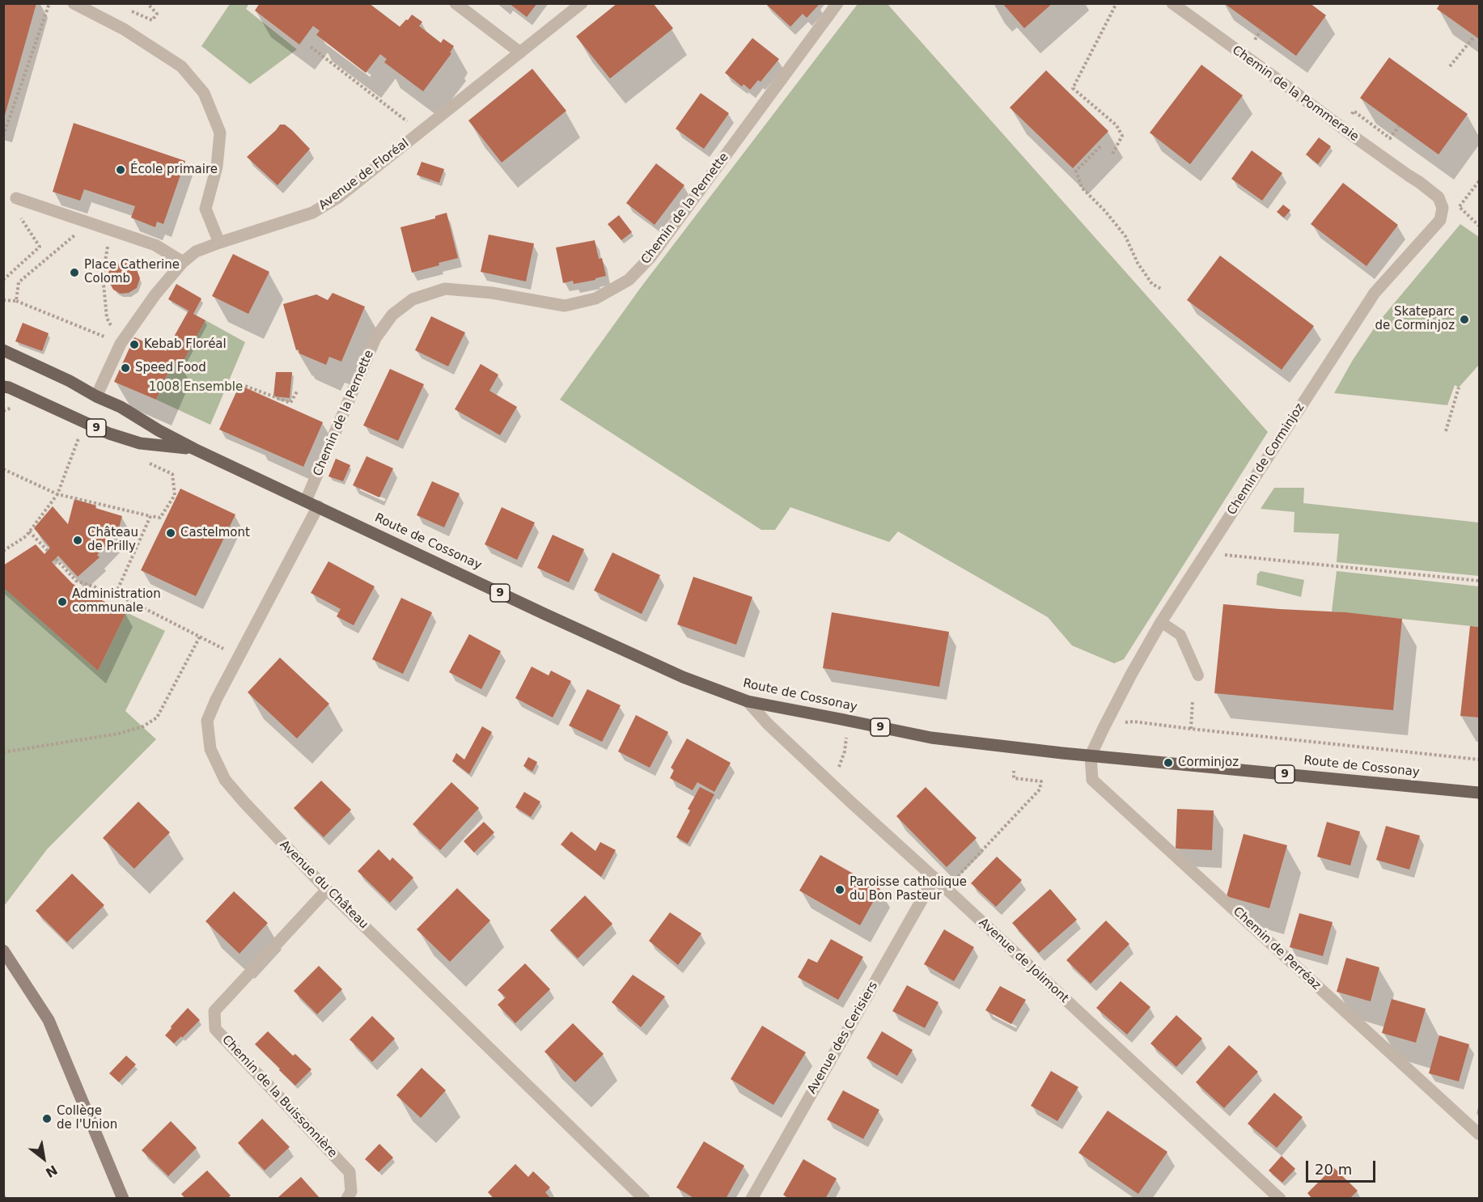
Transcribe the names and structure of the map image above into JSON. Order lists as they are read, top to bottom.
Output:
{
  "streets": {
    "main road": ["9", "Route de Cossonay"],
    "street": [
      "Chemin de la Pommeraie",
      "Avenue de Floréal",
      "Chemin de la Pernette",
      "Chemin de Corminjoz",
      "Avenue du Château",
      "Chemin de Perréaz",
      "Avenue de Jolimont",
      "Avenue des Cerisiers",
      "Chemin de la Buissonnière"
    ]
  },
  "crossings": [
    ["Chemin de la Pommeraie", "Chemin de Corminjoz"],
    ["Avenue de Floréal", "Route de Cossonay"],
    ["Chemin de la Pernette", "Route de Cossonay"],
    ["Chemin de Corminjoz", "Route de Cossonay"],
    ["Chemin de Corminjoz", "Chemin de Perréaz"],
    ["Route de Cossonay", "Avenue du Château"],
    ["Route de Cossonay", "Chemin de Perréaz"],
    ["Route de Cossonay", "Avenue de Jolimont"],
    ["Avenue du Château", "Chemin de la Buissonnière"],
    ["Avenue de Jolimont", "Avenue des Cerisiers"]
  ],
  "parks": ["1008 Ensemble"],
  "places": [
    "École primaire",
    "Place Catherine Colomb",
    "Skateparc de Corminjoz",
    "Kebab Floréal",
    "Speed Food",
    "Castelmont",
    "Château de Prilly",
    "Administration communale",
    "Corminjoz",
    "Paroisse catholique du Bon Pasteur",
    "Collège de l'Union"
  ],
  "scale_bar": "20 m",
  "north": "bottom right"
}
